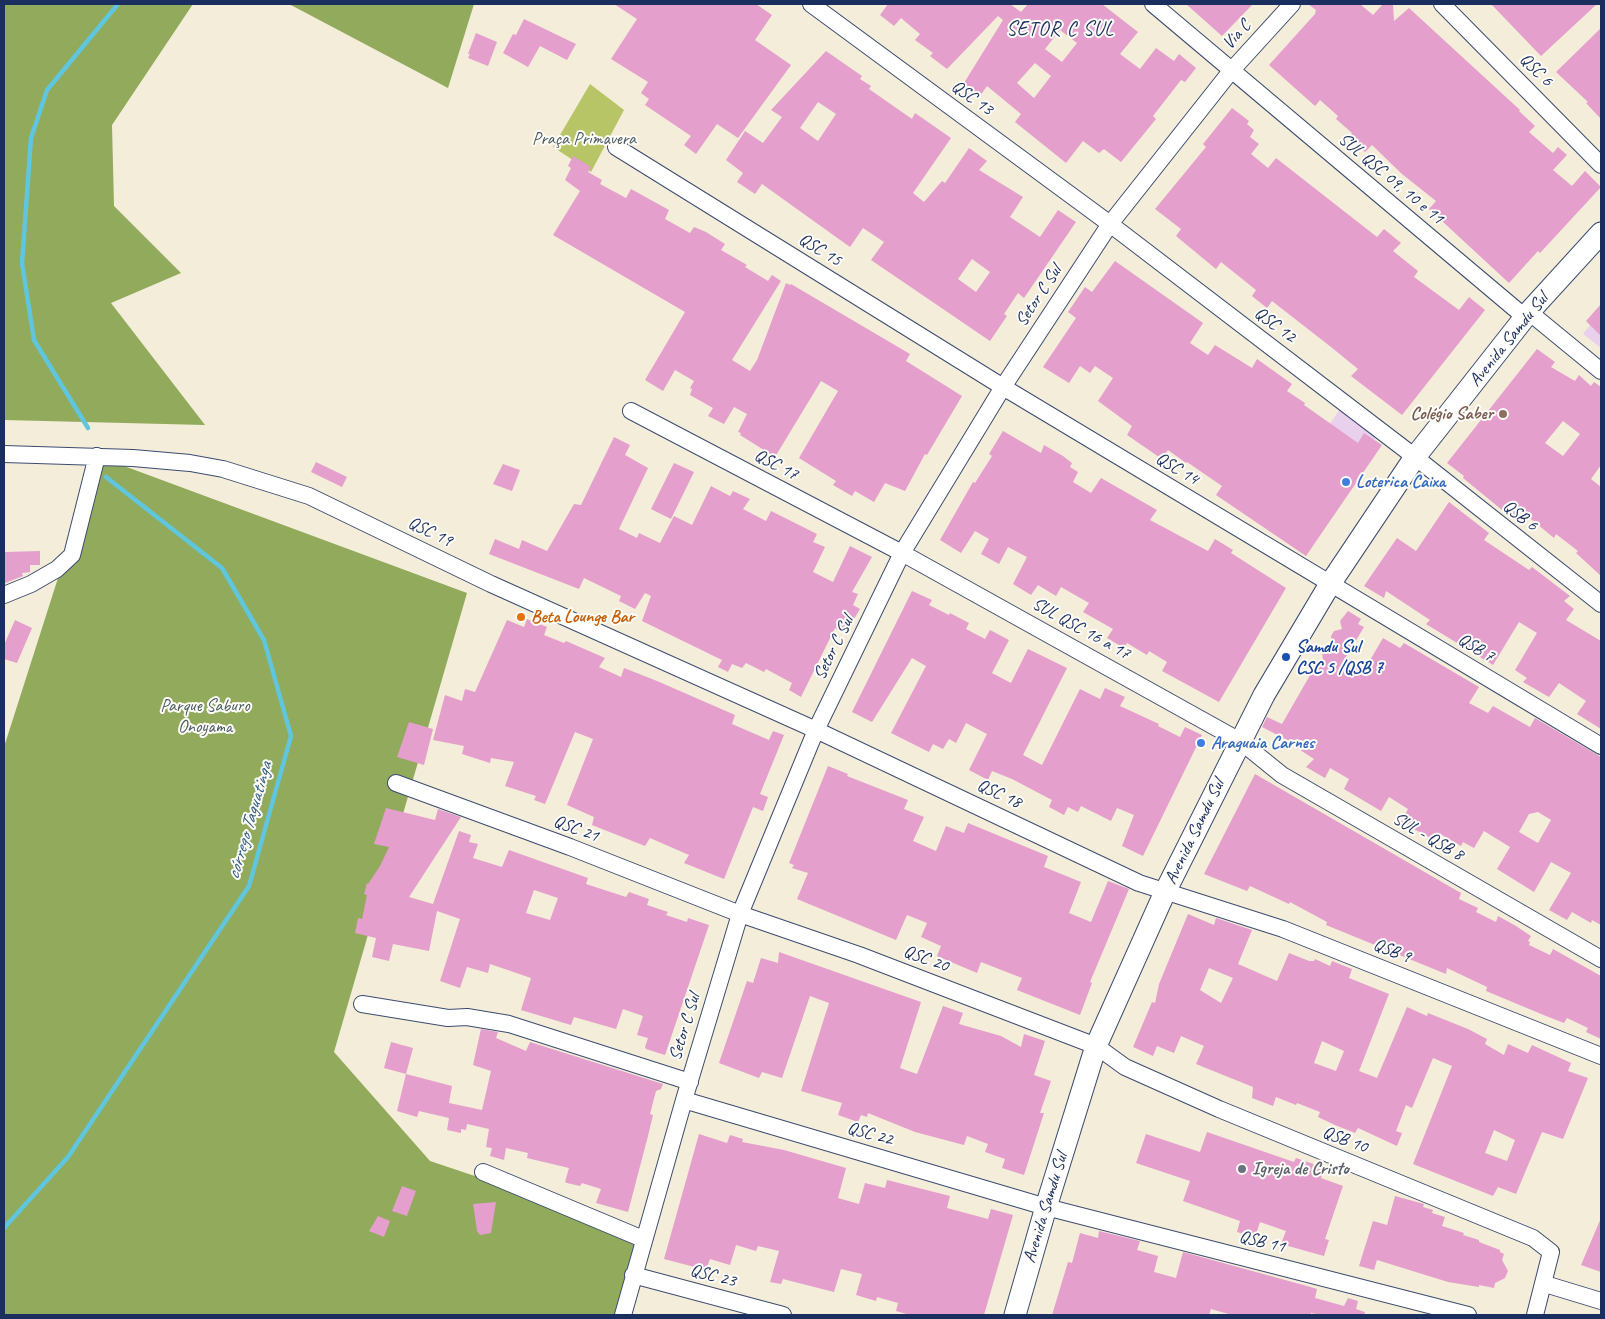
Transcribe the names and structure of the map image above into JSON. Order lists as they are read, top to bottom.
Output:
{
  "streets": {
    "main road": ["Avenida Samdu Sul"],
    "street": [
      "Via C",
      "QSC 6",
      "QSC 13",
      "SUL QSC 09, 10 e 11",
      "QSC 15",
      "Setor C Sul",
      "QSC 12",
      "QSC 17",
      "QSC 14",
      "QSB 6",
      "QSC 19",
      "SUL QSC 16 a 17",
      "QSB 7",
      "QSC 18",
      "QSC 21",
      "SUL - QSB 8",
      "QSB 9",
      "QSC 20",
      "QSC 22",
      "QSB 10",
      "QSB 11",
      "QSC 23"
    ]
  },
  "crossings": [
    ["Via C", "SUL QSC 09, 10 e 11"],
    ["Via C", "Setor C Sul"],
    ["QSC 13", "Setor C Sul"],
    ["QSC 13", "QSC 12"],
    ["SUL QSC 09, 10 e 11", "Setor C Sul"],
    ["SUL QSC 09, 10 e 11", "Avenida Samdu Sul"],
    ["QSC 15", "Setor C Sul"],
    ["QSC 15", "QSC 14"],
    ["Setor C Sul", "QSC 12"],
    ["Setor C Sul", "QSC 17"],
    ["Setor C Sul", "QSC 14"],
    ["Setor C Sul", "QSC 19"],
    ["Setor C Sul", "SUL QSC 16 a 17"],
    ["Setor C Sul", "QSC 18"],
    ["Setor C Sul", "QSC 21"],
    ["Setor C Sul", "QSC 20"],
    ["Setor C Sul", "QSC 22"],
    ["Setor C Sul", "QSC 23"],
    ["QSC 12", "Avenida Samdu Sul"],
    ["QSC 12", "QSB 6"],
    ["Avenida Samdu Sul", "QSC 14"],
    ["Avenida Samdu Sul", "QSB 6"],
    ["Avenida Samdu Sul", "SUL QSC 16 a 17"],
    ["Avenida Samdu Sul", "QSB 7"],
    ["Avenida Samdu Sul", "QSC 18"],
    ["Avenida Samdu Sul", "SUL - QSB 8"],
    ["Avenida Samdu Sul", "QSB 9"],
    ["Avenida Samdu Sul", "QSC 20"],
    ["Avenida Samdu Sul", "QSC 22"],
    ["Avenida Samdu Sul", "QSB 10"],
    ["Avenida Samdu Sul", "QSB 11"],
    ["QSC 17", "SUL QSC 16 a 17"],
    ["QSC 14", "QSB 7"],
    ["QSC 19", "QSC 18"],
    ["SUL QSC 16 a 17", "SUL - QSB 8"],
    ["QSC 18", "QSB 9"],
    ["QSC 21", "QSC 20"],
    ["QSC 20", "QSB 10"],
    ["QSC 22", "QSB 11"]
  ],
  "districts": ["SETOR C SUL"],
  "water": ["córrego Taguatinga"],
  "parks": ["Praça Primavera", "Parque Saburo Onoyama"],
  "places": [
    "Colégio Saber",
    "Loterica Caixa",
    "Beta Lounge Bar",
    "Samdu Sul CSC 5 /QSB 7",
    "Araguaia Carnes",
    "Igreja de Cristo"
  ]
}
